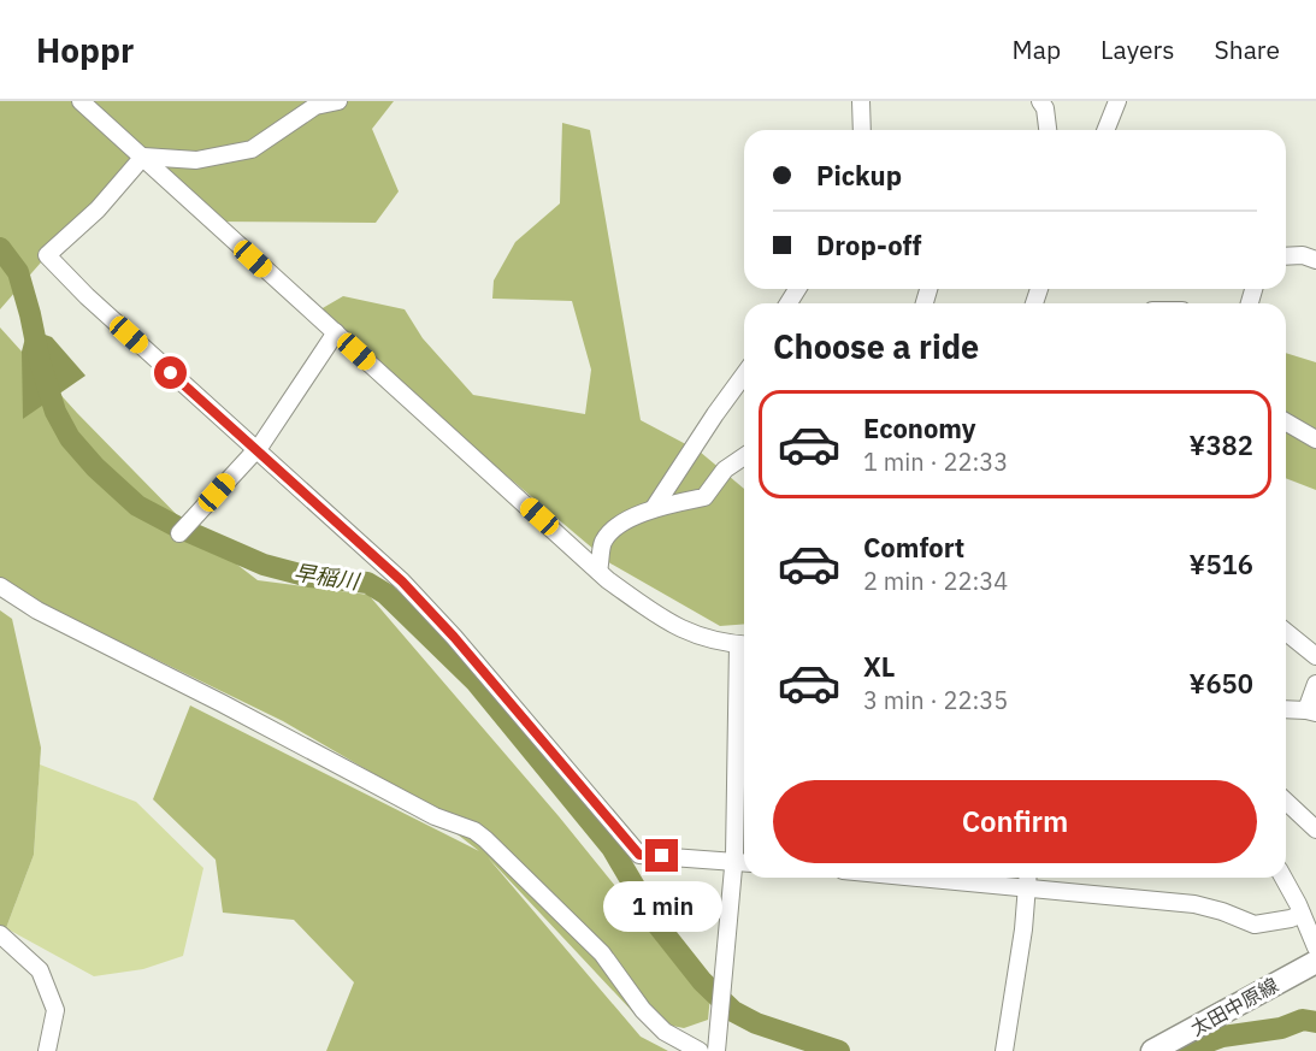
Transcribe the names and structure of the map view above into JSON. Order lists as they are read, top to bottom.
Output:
{
  "streets": {
    "main road": ["太田中原線"]
  },
  "water": ["早稲川"],
  "page": {
    "header": "Hoppr",
    "nav": ["Map", "Layers", "Share"],
    "banner": ["Pickup", "Drop-off"],
    "heading": "Choose a ride",
    "list": [
      {
        "name": "Economy",
        "note": "1 min · 22:33",
        "value": "¥382"
      },
      {
        "name": "Comfort",
        "note": "2 min · 22:34",
        "value": "¥516"
      },
      {
        "name": "XL",
        "note": "3 min · 22:35",
        "value": "¥650"
      }
    ],
    "buttons": "Confirm",
    "bubble": "1 min"
  }
}
